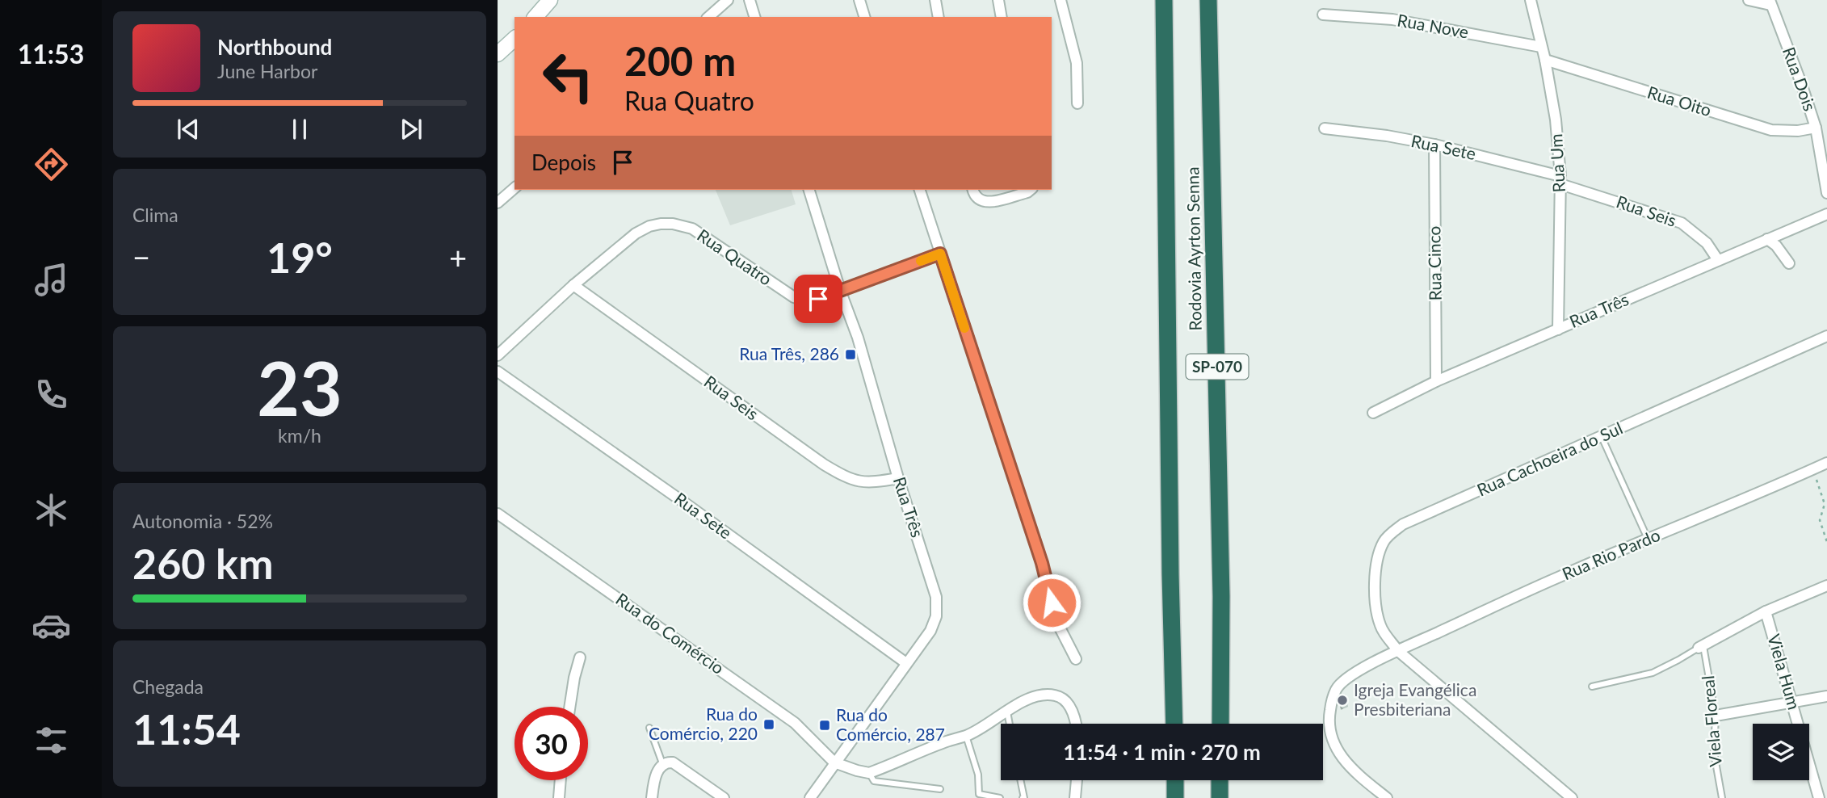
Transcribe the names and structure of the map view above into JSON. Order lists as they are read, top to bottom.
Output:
{
  "streets": {
    "highway": ["Rodovia Ayrton Senna", "SP-070"],
    "street": [
      "Rua Nove",
      "Rua Dois",
      "Rua Oito",
      "Rua Sete",
      "Rua Um",
      "Rua Seis",
      "Rua Quatro",
      "Rua Cinco",
      "Rua Três",
      "Rua Cachoeira do Sul",
      "Rua Rio Pardo",
      "Rua do Comércio",
      "Viela Hum"
    ],
    "lane": ["Viela Floreal"]
  },
  "crossings": [
    ["Rua Nove", "Rua Um"],
    ["Rua Dois", "Rua Oito"],
    ["Rua Oito", "Rua Um"],
    ["Rua Sete", "Rua Um"],
    ["Rua Sete", "Rua Seis"],
    ["Rua Sete", "Rua Cinco"],
    ["Rua Sete", "Rua Três"],
    ["Rua Um", "Rua Seis"],
    ["Rua Um", "Rua Três"],
    ["Rua Seis", "Rua Quatro"],
    ["Rua Seis", "Rua Três"],
    ["Rua Quatro", "Rua Três"],
    ["Rua Cinco", "Rua Três"],
    ["Rua Três", "Rua do Comércio"],
    ["Rua Cachoeira do Sul", "Rua Rio Pardo"]
  ],
  "places": {
    "transit": ["Rua Três, 286", "Rua do Comércio, 220", "Rua do Comércio, 287"],
    "other": ["Igreja Evangélica Presbiteriana"]
  },
  "page": {
    "tabs": "11:53",
    "turn": ["200 m", "Rua Quatro"],
    "song": ["Northbound", "June Harbor"],
    "then": "Depois",
    "tile": [
      "Clima",
      ["23", "km/h"],
      ["Autonomia · 52%", "260 km"],
      ["Chegada", "11:54"]
    ],
    "heat": ["−", "19°", "+"],
    "limit": "30",
    "trip": "11:54 · 1 min · 270 m"
  }
}
